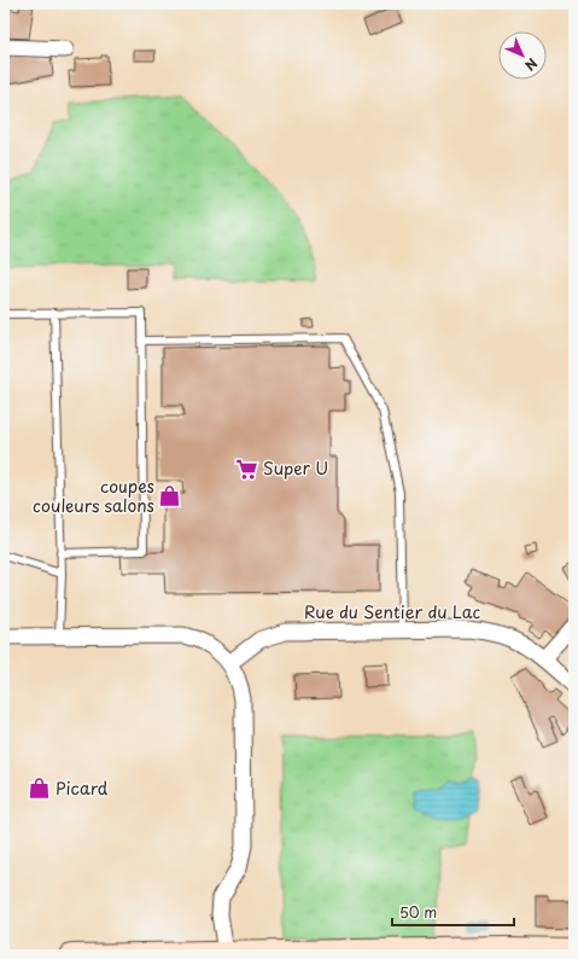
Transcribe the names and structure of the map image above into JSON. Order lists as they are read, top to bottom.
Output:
{
  "streets": {
    "street": ["Rue du Sentier du Lac"]
  },
  "places": {
    "supermarket": ["Super U"],
    "shop": ["coupes couleurs salons", "Picard"]
  },
  "scale_bar": "50 m",
  "north": "bottom right"
}
